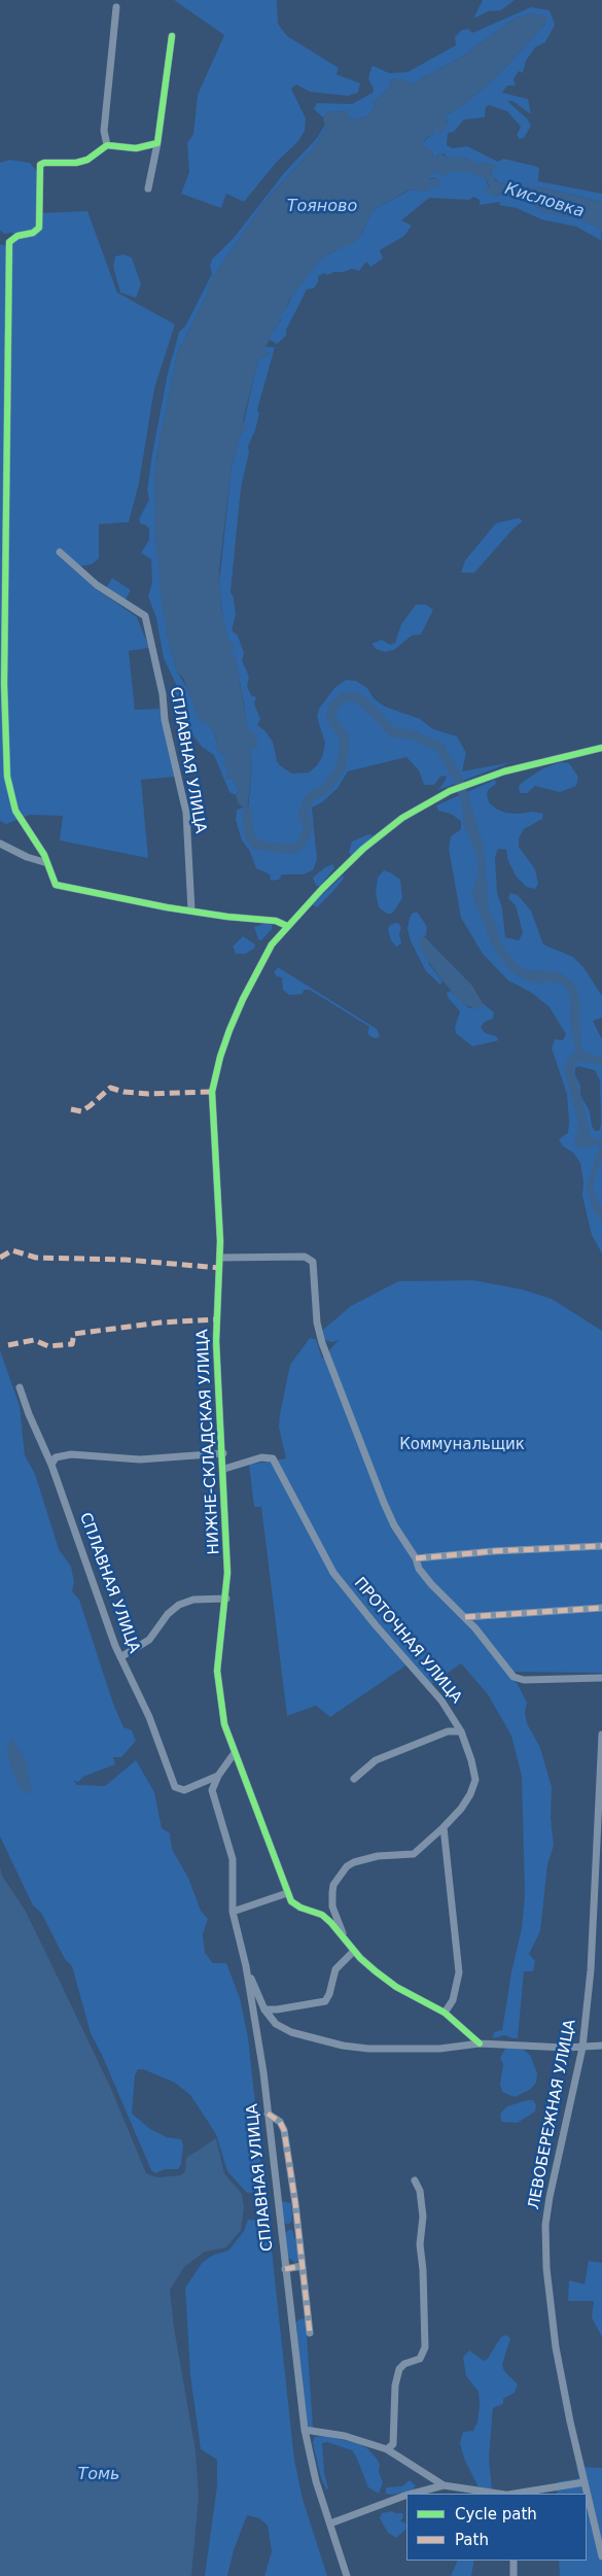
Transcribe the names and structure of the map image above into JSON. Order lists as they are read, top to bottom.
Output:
{
  "streets": {
    "street": [
      "СПЛАВНАЯ УЛИЦА",
      "НИЖНЕ-СКЛАДСКАЯ УЛИЦА",
      "ПРОТОЧНАЯ УЛИЦА",
      "ЛЕВОБЕРЕЖНАЯ УЛИЦА"
    ]
  },
  "crossings": [
    ["НИЖНЕ-СКЛАДСКАЯ УЛИЦА", "ПРОТОЧНАЯ УЛИЦА"]
  ],
  "water": ["Кисловка", "Тояново", "Томь"],
  "parks": ["Коммунальщик"],
  "legend": ["Cycle path", "Path"]
}
